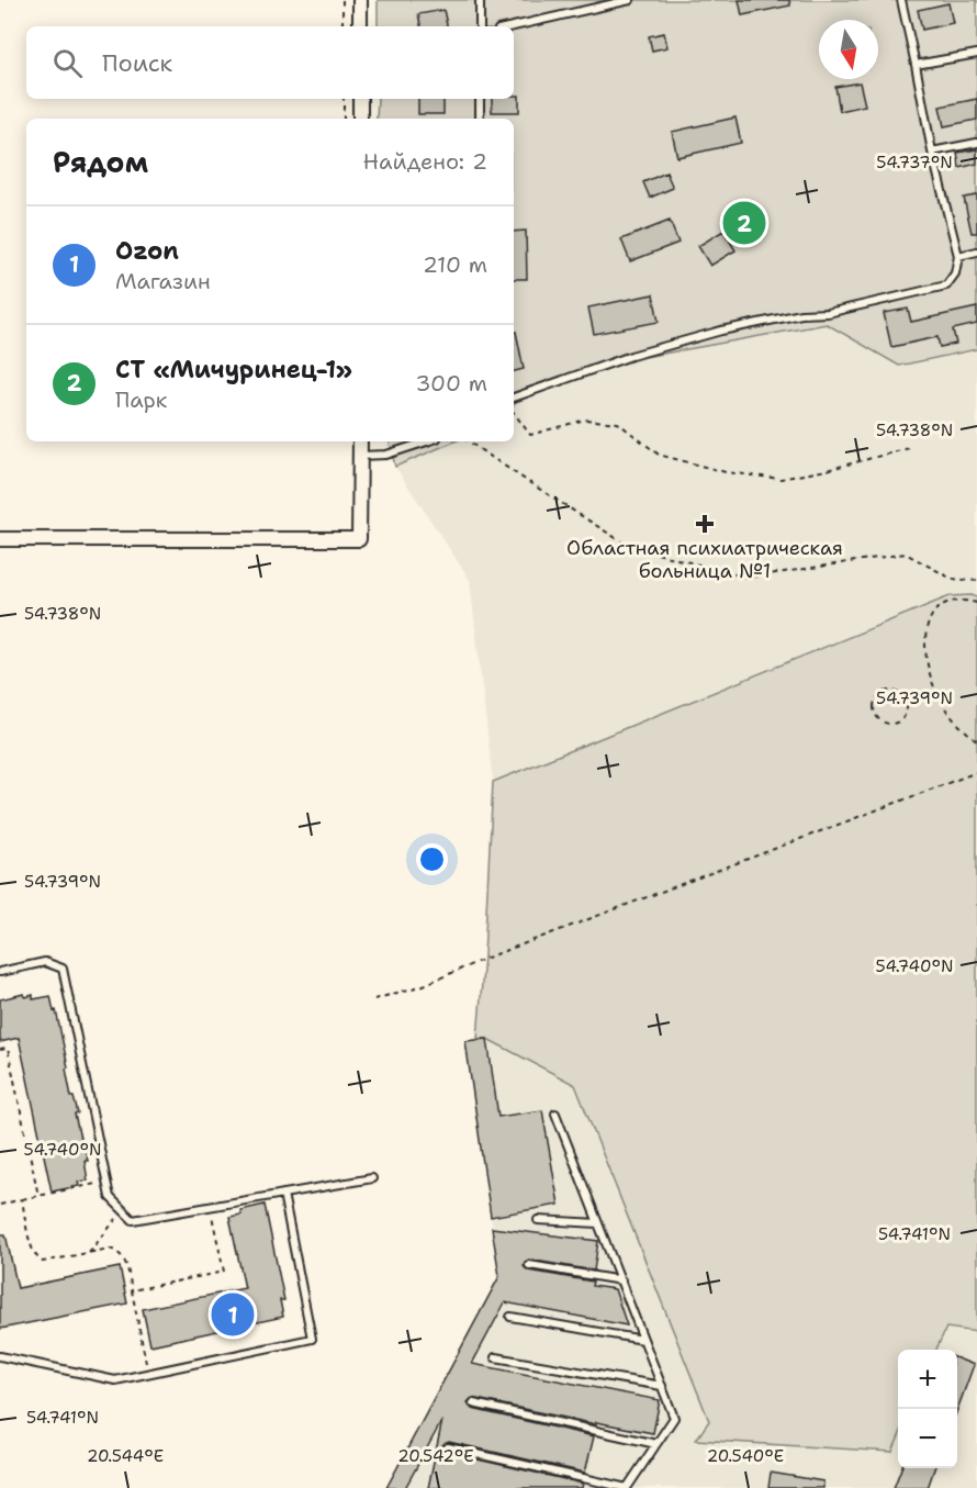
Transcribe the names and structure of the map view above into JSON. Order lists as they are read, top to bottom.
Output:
{
  "places": {
    "health": ["Областная психиатрическая больница №1"]
  },
  "north": "bottom",
  "page": {
    "search": "Поиск",
    "heading": ["Рядом", "Найдено: 2"],
    "pins": ["2", "1"],
    "list": [
      {
        "mark": "1",
        "name": "Ozon",
        "note": "Магазин",
        "value": "210 m"
      },
      {
        "mark": "2",
        "name": "СТ «Мичуринец-1»",
        "note": "Парк",
        "value": "300 m"
      }
    ],
    "map_buttons": ["+", "−"]
  },
  "coordinates": [
    "54.737°N",
    "54.738°N",
    "54.739°N",
    "54.740°N",
    "54.741°N",
    "20.544°E",
    "20.542°E",
    "20.540°E"
  ]
}
